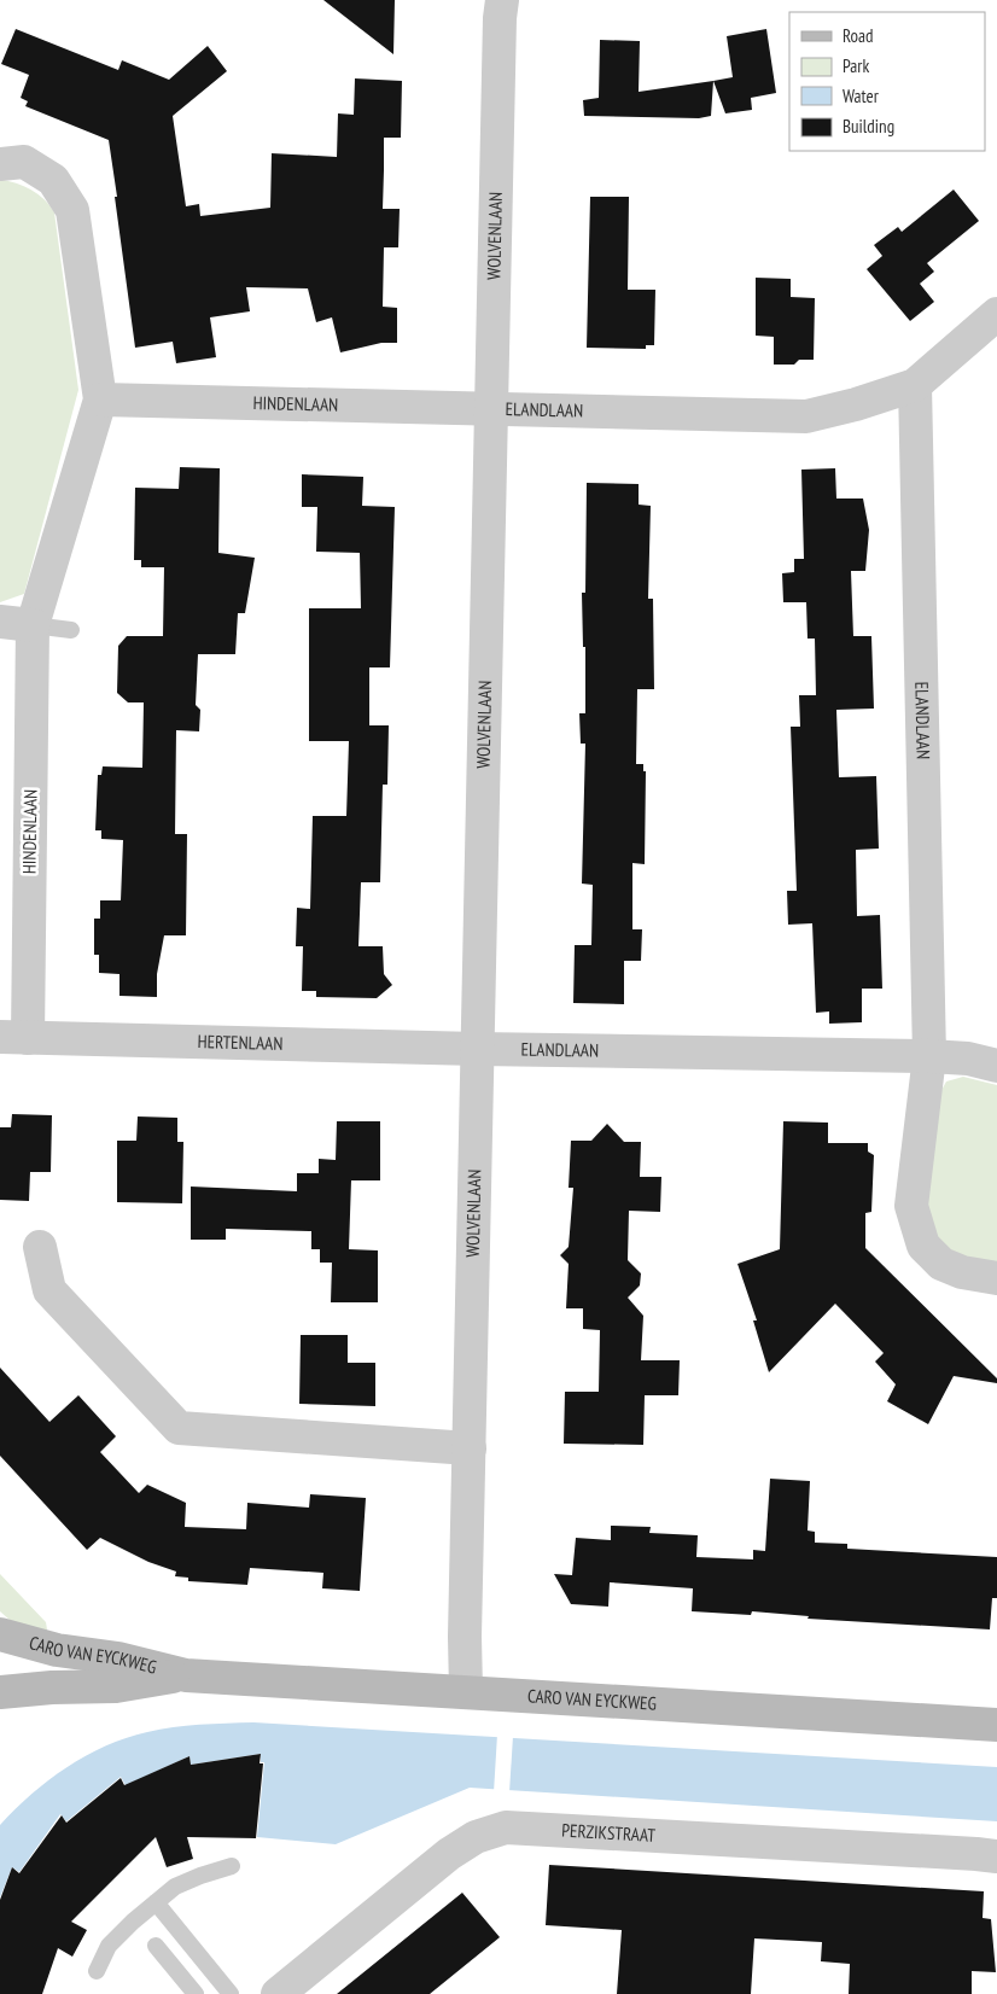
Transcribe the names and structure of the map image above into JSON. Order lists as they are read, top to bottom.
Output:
{
  "streets": {
    "street": [
      "WOLVENLAAN",
      "HINDENLAAN",
      "ELANDLAAN",
      "HERTENLAAN",
      "CARO VAN EYCKWEG",
      "PERZIKSTRAAT"
    ]
  },
  "crossings": [
    ["WOLVENLAAN", "HINDENLAAN"],
    ["WOLVENLAAN", "ELANDLAAN"],
    ["WOLVENLAAN", "HERTENLAAN"],
    ["WOLVENLAAN", "CARO VAN EYCKWEG"],
    ["HINDENLAAN", "ELANDLAAN"],
    ["HINDENLAAN", "HERTENLAAN"],
    ["ELANDLAAN", "HERTENLAAN"]
  ],
  "legend": [
    "Road",
    "Park",
    "Water",
    "Building"
  ]
}
